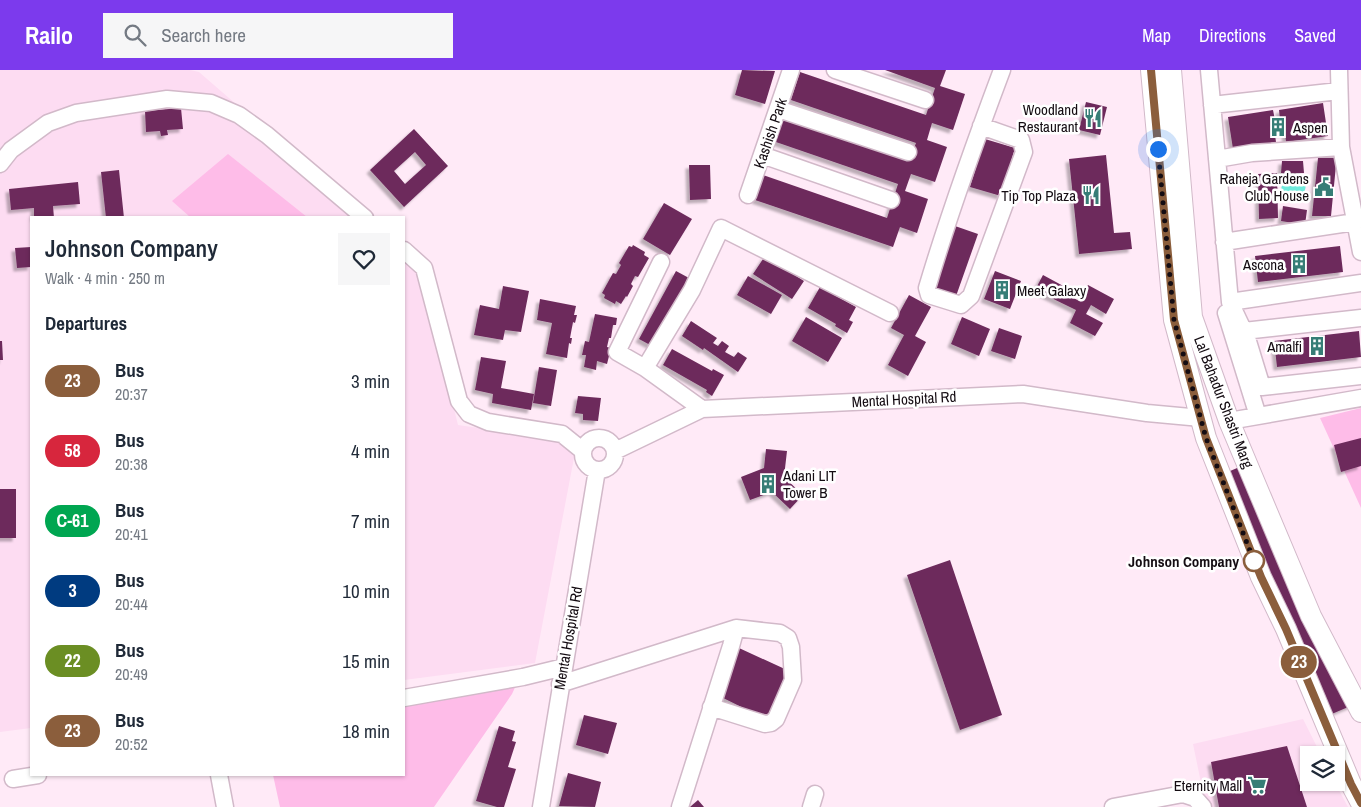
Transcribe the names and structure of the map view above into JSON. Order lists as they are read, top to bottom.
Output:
{
  "streets": {
    "main road": ["Lal Bahadur Shastri Marg"],
    "street": ["Kashish Park", "Mental Hospital Rd"]
  },
  "crossings": [
    ["Mental Hospital Rd", "Lal Bahadur Shastri Marg"]
  ],
  "places": {
    "restaurant": ["Woodland Restaurant", "Tip Top Plaza"],
    "building": [
      "Aspen",
      "Ascona",
      "Meet Galaxy",
      "Amalfi",
      "Adani LIT Tower B"
    ],
    "public building": ["Raheja Gardens Club House"],
    "other": ["Johnson Company"],
    "supermarket": ["Eternity Mall"]
  },
  "lines": ["bus line 23"],
  "page": {
    "header": "Railo",
    "search": "Search here",
    "nav": ["Map", "Directions", "Saved"],
    "on_map": "23",
    "heading": [
      ["Johnson Company", "Walk · 4 min · 250 m"],
      "Departures"
    ],
    "list": [
      {
        "mark": "23",
        "name": "Bus",
        "note": "20:37",
        "value": "3 min"
      },
      {
        "mark": "58",
        "name": "Bus",
        "note": "20:38",
        "value": "4 min"
      },
      {
        "mark": "C-61",
        "name": "Bus",
        "note": "20:41",
        "value": "7 min"
      },
      {
        "mark": "3",
        "name": "Bus",
        "note": "20:44",
        "value": "10 min"
      },
      {
        "mark": "22",
        "name": "Bus",
        "note": "20:49",
        "value": "15 min"
      },
      {
        "mark": "23",
        "name": "Bus",
        "note": "20:52",
        "value": "18 min"
      }
    ]
  }
}
